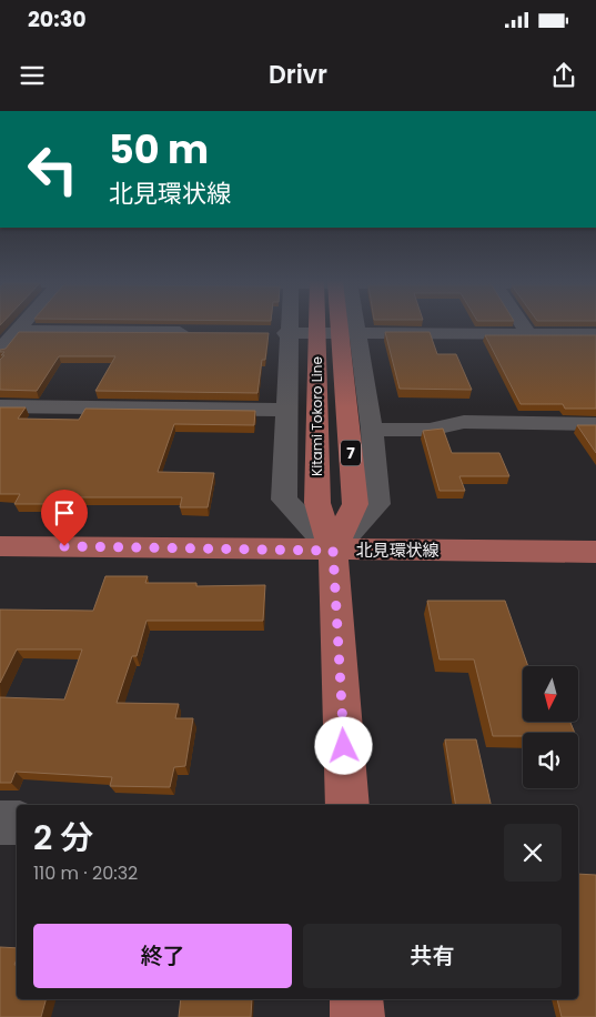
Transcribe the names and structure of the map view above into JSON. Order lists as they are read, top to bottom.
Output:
{
  "streets": {
    "main road": ["Kitami Tokoro Line", "7", "北見環状線"]
  },
  "crossings": [
    ["Kitami Tokoro Line", "北見環状線"]
  ],
  "north": "bottom",
  "page": {
    "status": "20:30",
    "header": "Drivr",
    "turn": ["50 m", "北見環状線"],
    "heading": ["2 分", "110 m · 20:32"],
    "buttons": ["終了", "共有"]
  }
}
